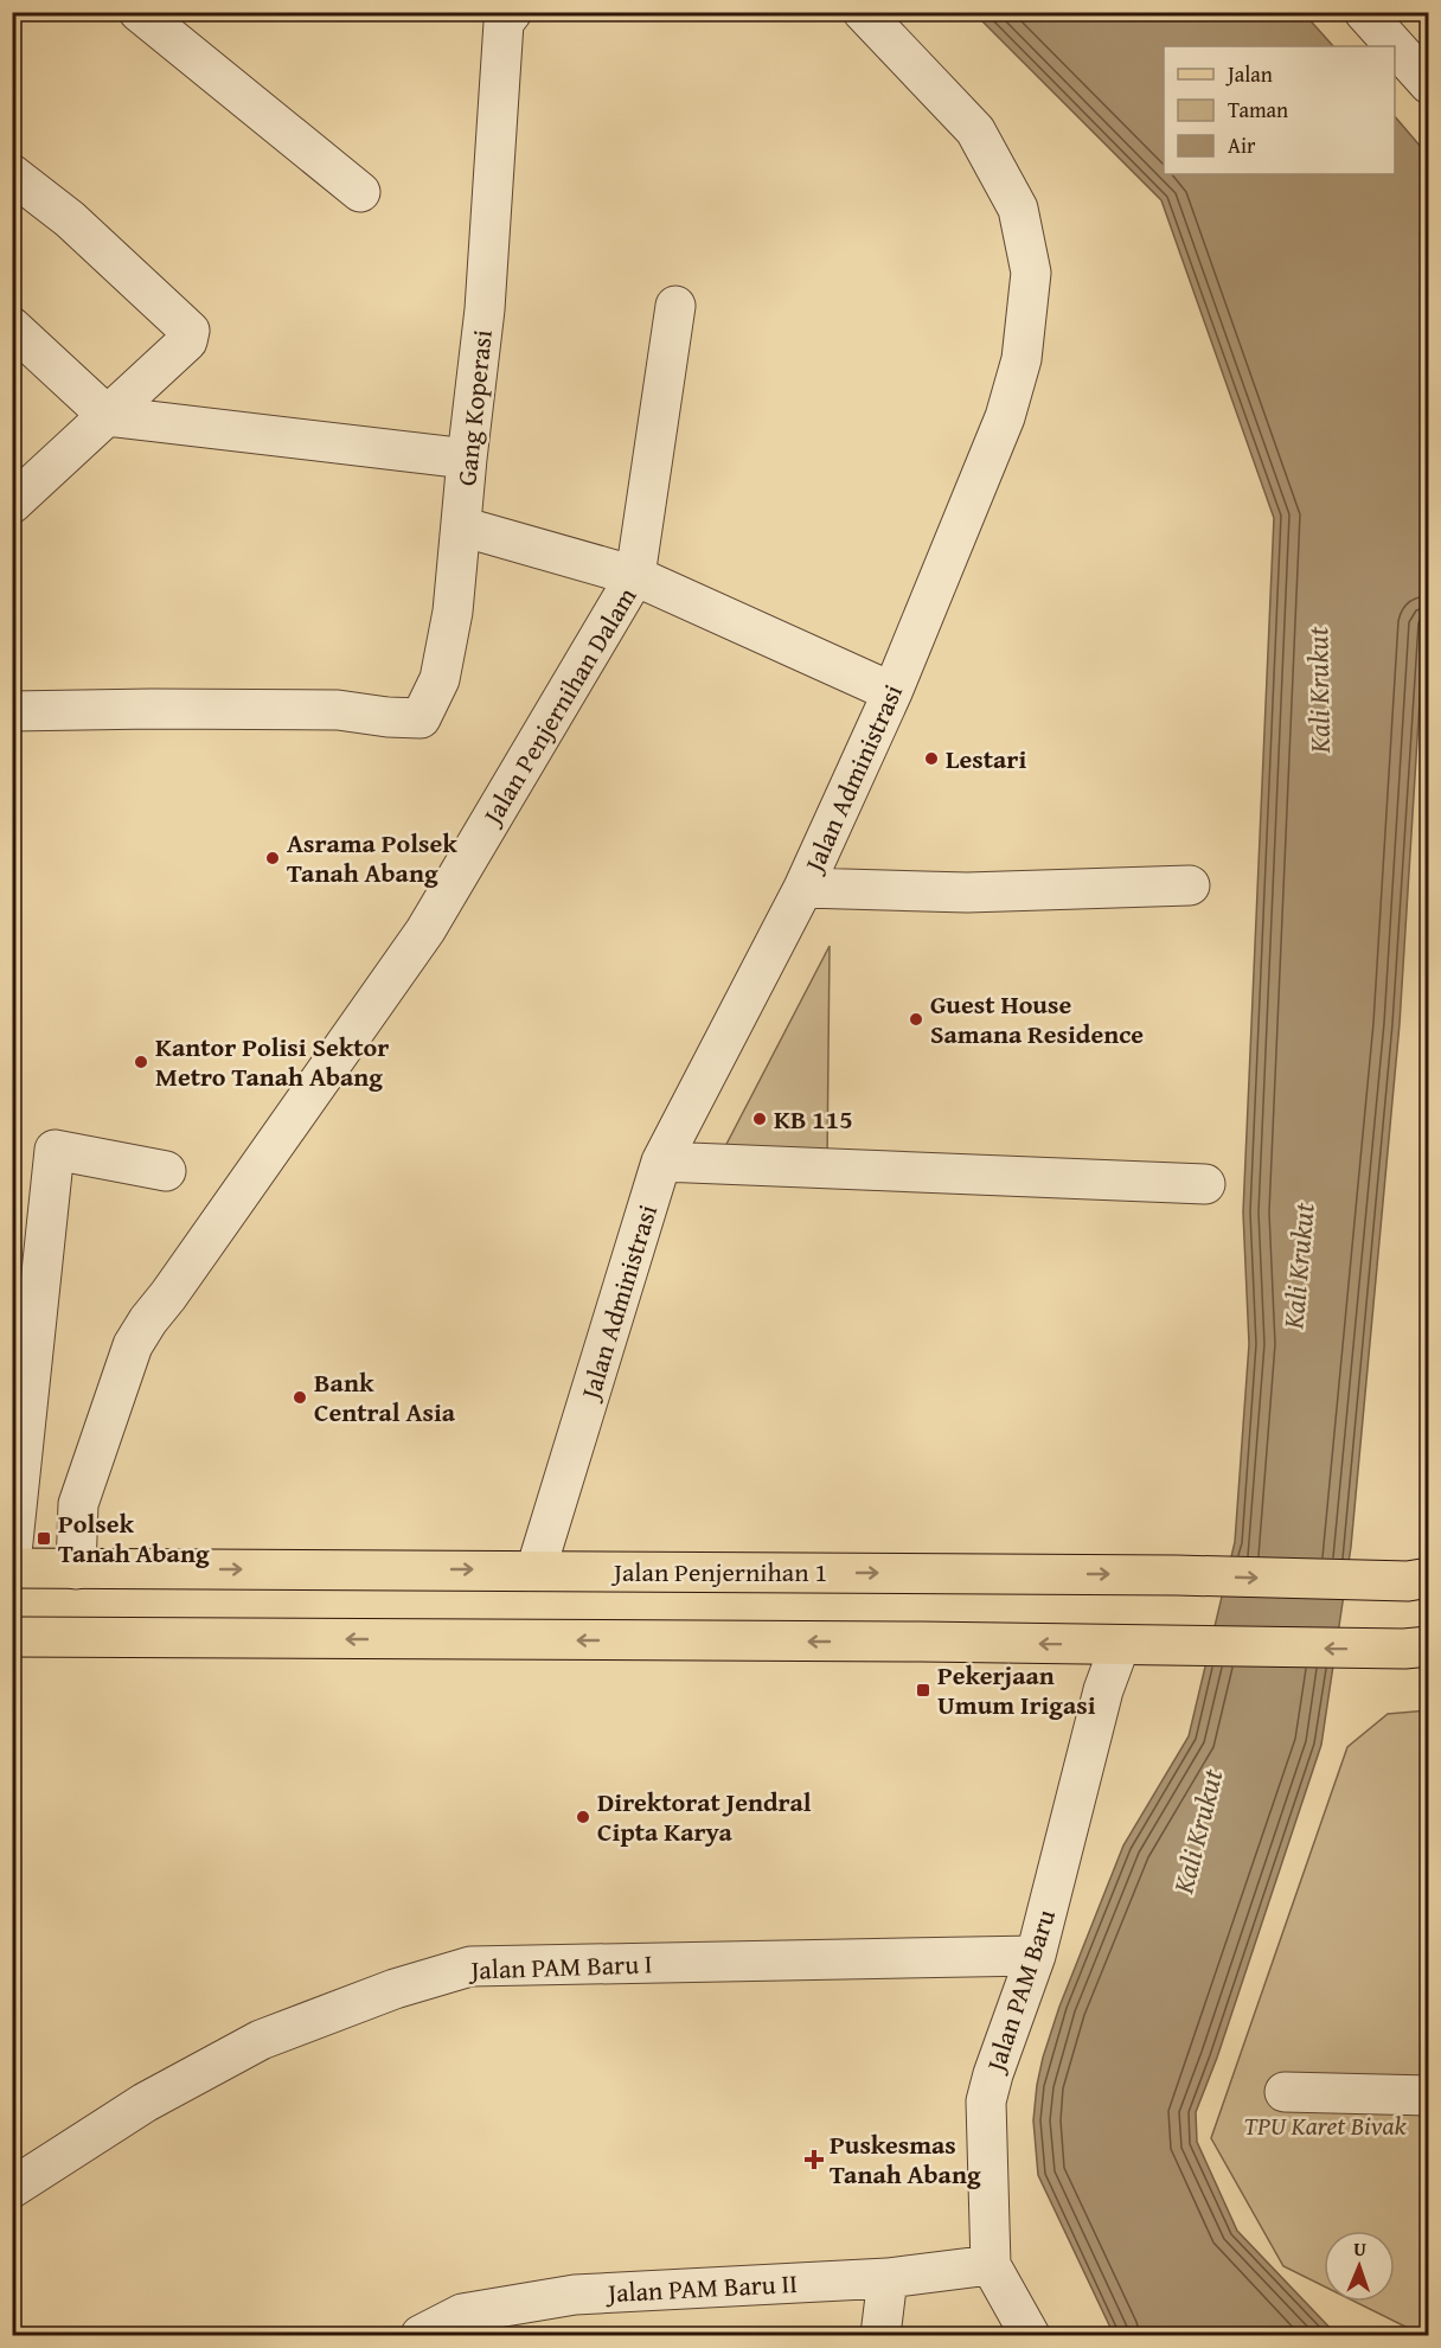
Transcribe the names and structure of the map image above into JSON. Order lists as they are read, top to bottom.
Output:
{
  "streets": {
    "main road": ["Jalan Penjernihan 1"],
    "street": [
      "Gang Koperasi",
      "Jalan Penjernihan Dalam",
      "Jalan Administrasi",
      "Jalan PAM Baru I",
      "Jalan PAM Baru",
      "Jalan PAM Baru II"
    ]
  },
  "crossings": [
    ["Jalan Penjernihan Dalam", "Jalan Administrasi"],
    ["Jalan Penjernihan Dalam", "Jalan Penjernihan 1"],
    ["Jalan Administrasi", "Jalan Penjernihan 1"],
    ["Jalan PAM Baru I", "Jalan PAM Baru"],
    ["Jalan PAM Baru", "Jalan PAM Baru II"]
  ],
  "water": ["Kali Krukut"],
  "parks": ["TPU Karet Bivak"],
  "places": {
    "other": [
      "Lestari",
      "Asrama Polsek Tanah Abang",
      "Guest House Samana Residence",
      "Kantor Polisi Sektor Metro Tanah Abang",
      "KB 115",
      "Bank Central Asia",
      "Direktorat Jendral Cipta Karya"
    ],
    "transit": ["Polsek Tanah Abang", "Pekerjaan Umum Irigasi"],
    "health": ["Puskesmas Tanah Abang"]
  },
  "legend": ["Jalan", "Taman", "Air"],
  "north": "top"
}
